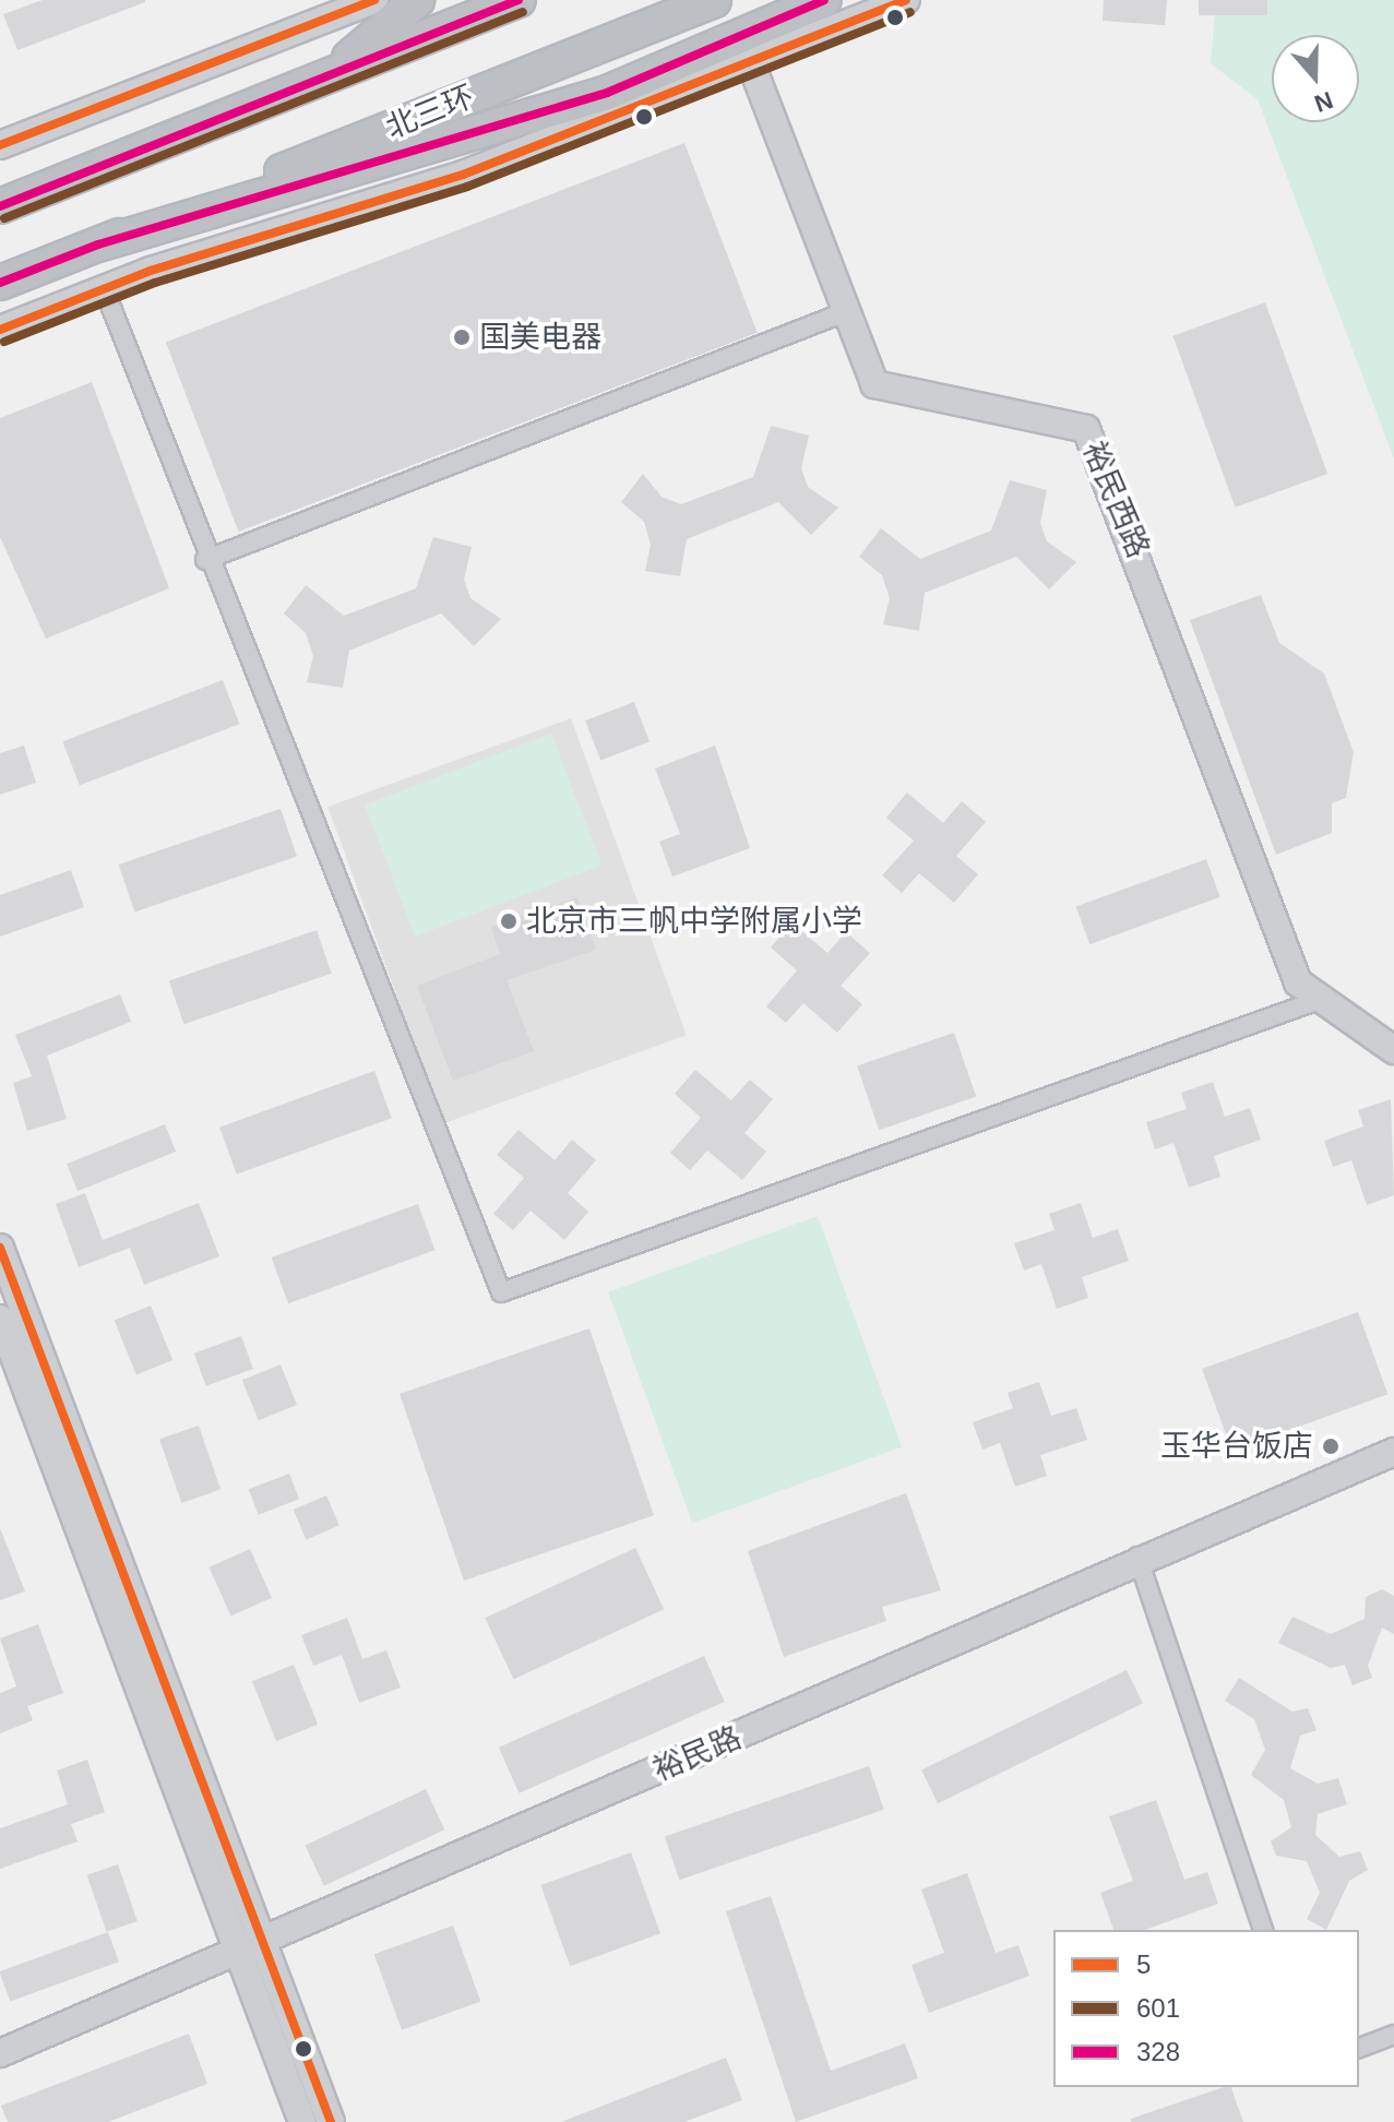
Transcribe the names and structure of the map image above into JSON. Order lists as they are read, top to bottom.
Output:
{
  "streets": {
    "highway": ["北三环"],
    "street": ["裕民西路", "裕民路"]
  },
  "places": ["国美电器", "北京市三帆中学附属小学", "玉华台饭店"],
  "lines": ["transit line 5", "transit line 328", "transit line 601"],
  "legend": ["5", "601", "328"],
  "north": "bottom"
}
